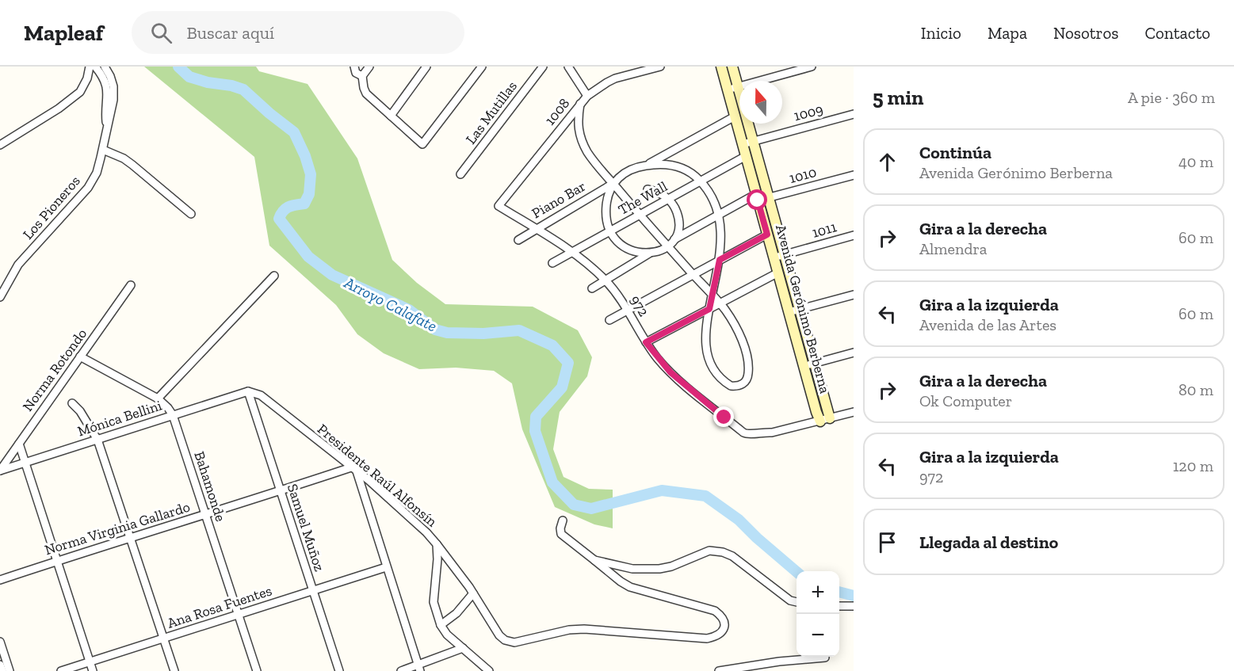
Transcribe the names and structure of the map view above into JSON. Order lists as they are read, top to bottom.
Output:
{
  "streets": {
    "street": [
      "1008",
      "Las Mutillas",
      "1009",
      "1010",
      "The Wall",
      "Piano Bar",
      "Los Pioneros",
      "1011",
      "972",
      "Avenida Gerónimo Berberna",
      "Norma Rotondo",
      "Mónica Bellini",
      "Presidente Raúl Alfonsín",
      "Bahamonde",
      "Samuel Muñoz",
      "Norma Virginia Gallardo",
      "Ana Rosa Fuentes"
    ]
  },
  "crossings": [
    ["1008", "972"],
    ["1009", "Avenida Gerónimo Berberna"],
    ["1010", "Avenida Gerónimo Berberna"],
    ["The Wall", "972"],
    ["The Wall", "Avenida Gerónimo Berberna"],
    ["Piano Bar", "972"],
    ["1011", "Avenida Gerónimo Berberna"],
    ["972", "Avenida Gerónimo Berberna"],
    ["Norma Rotondo", "Mónica Bellini"],
    ["Norma Rotondo", "Bahamonde"],
    ["Mónica Bellini", "Presidente Raúl Alfonsín"],
    ["Mónica Bellini", "Bahamonde"],
    ["Mónica Bellini", "Samuel Muñoz"],
    ["Presidente Raúl Alfonsín", "Samuel Muñoz"],
    ["Presidente Raúl Alfonsín", "Norma Virginia Gallardo"],
    ["Bahamonde", "Norma Virginia Gallardo"],
    ["Bahamonde", "Ana Rosa Fuentes"],
    ["Samuel Muñoz", "Norma Virginia Gallardo"],
    ["Samuel Muñoz", "Ana Rosa Fuentes"]
  ],
  "water": ["Arroyo Calafate"],
  "north": "top",
  "page": {
    "header": "Mapleaf",
    "search": "Buscar aquí",
    "nav": [
      "Inicio",
      "Mapa",
      "Nosotros",
      "Contacto"
    ],
    "heading": ["5 min", "A pie · 360 m"],
    "list": [
      ["Continúa", "Avenida Gerónimo Berberna", "40 m"],
      ["Gira a la derecha", "Almendra", "60 m"],
      ["Gira a la izquierda", "Avenida de las Artes", "60 m"],
      ["Gira a la derecha", "Ok Computer", "80 m"],
      ["Gira a la izquierda", "972", "120 m"],
      "Llegada al destino"
    ],
    "map_buttons": ["+", "−"]
  }
}
